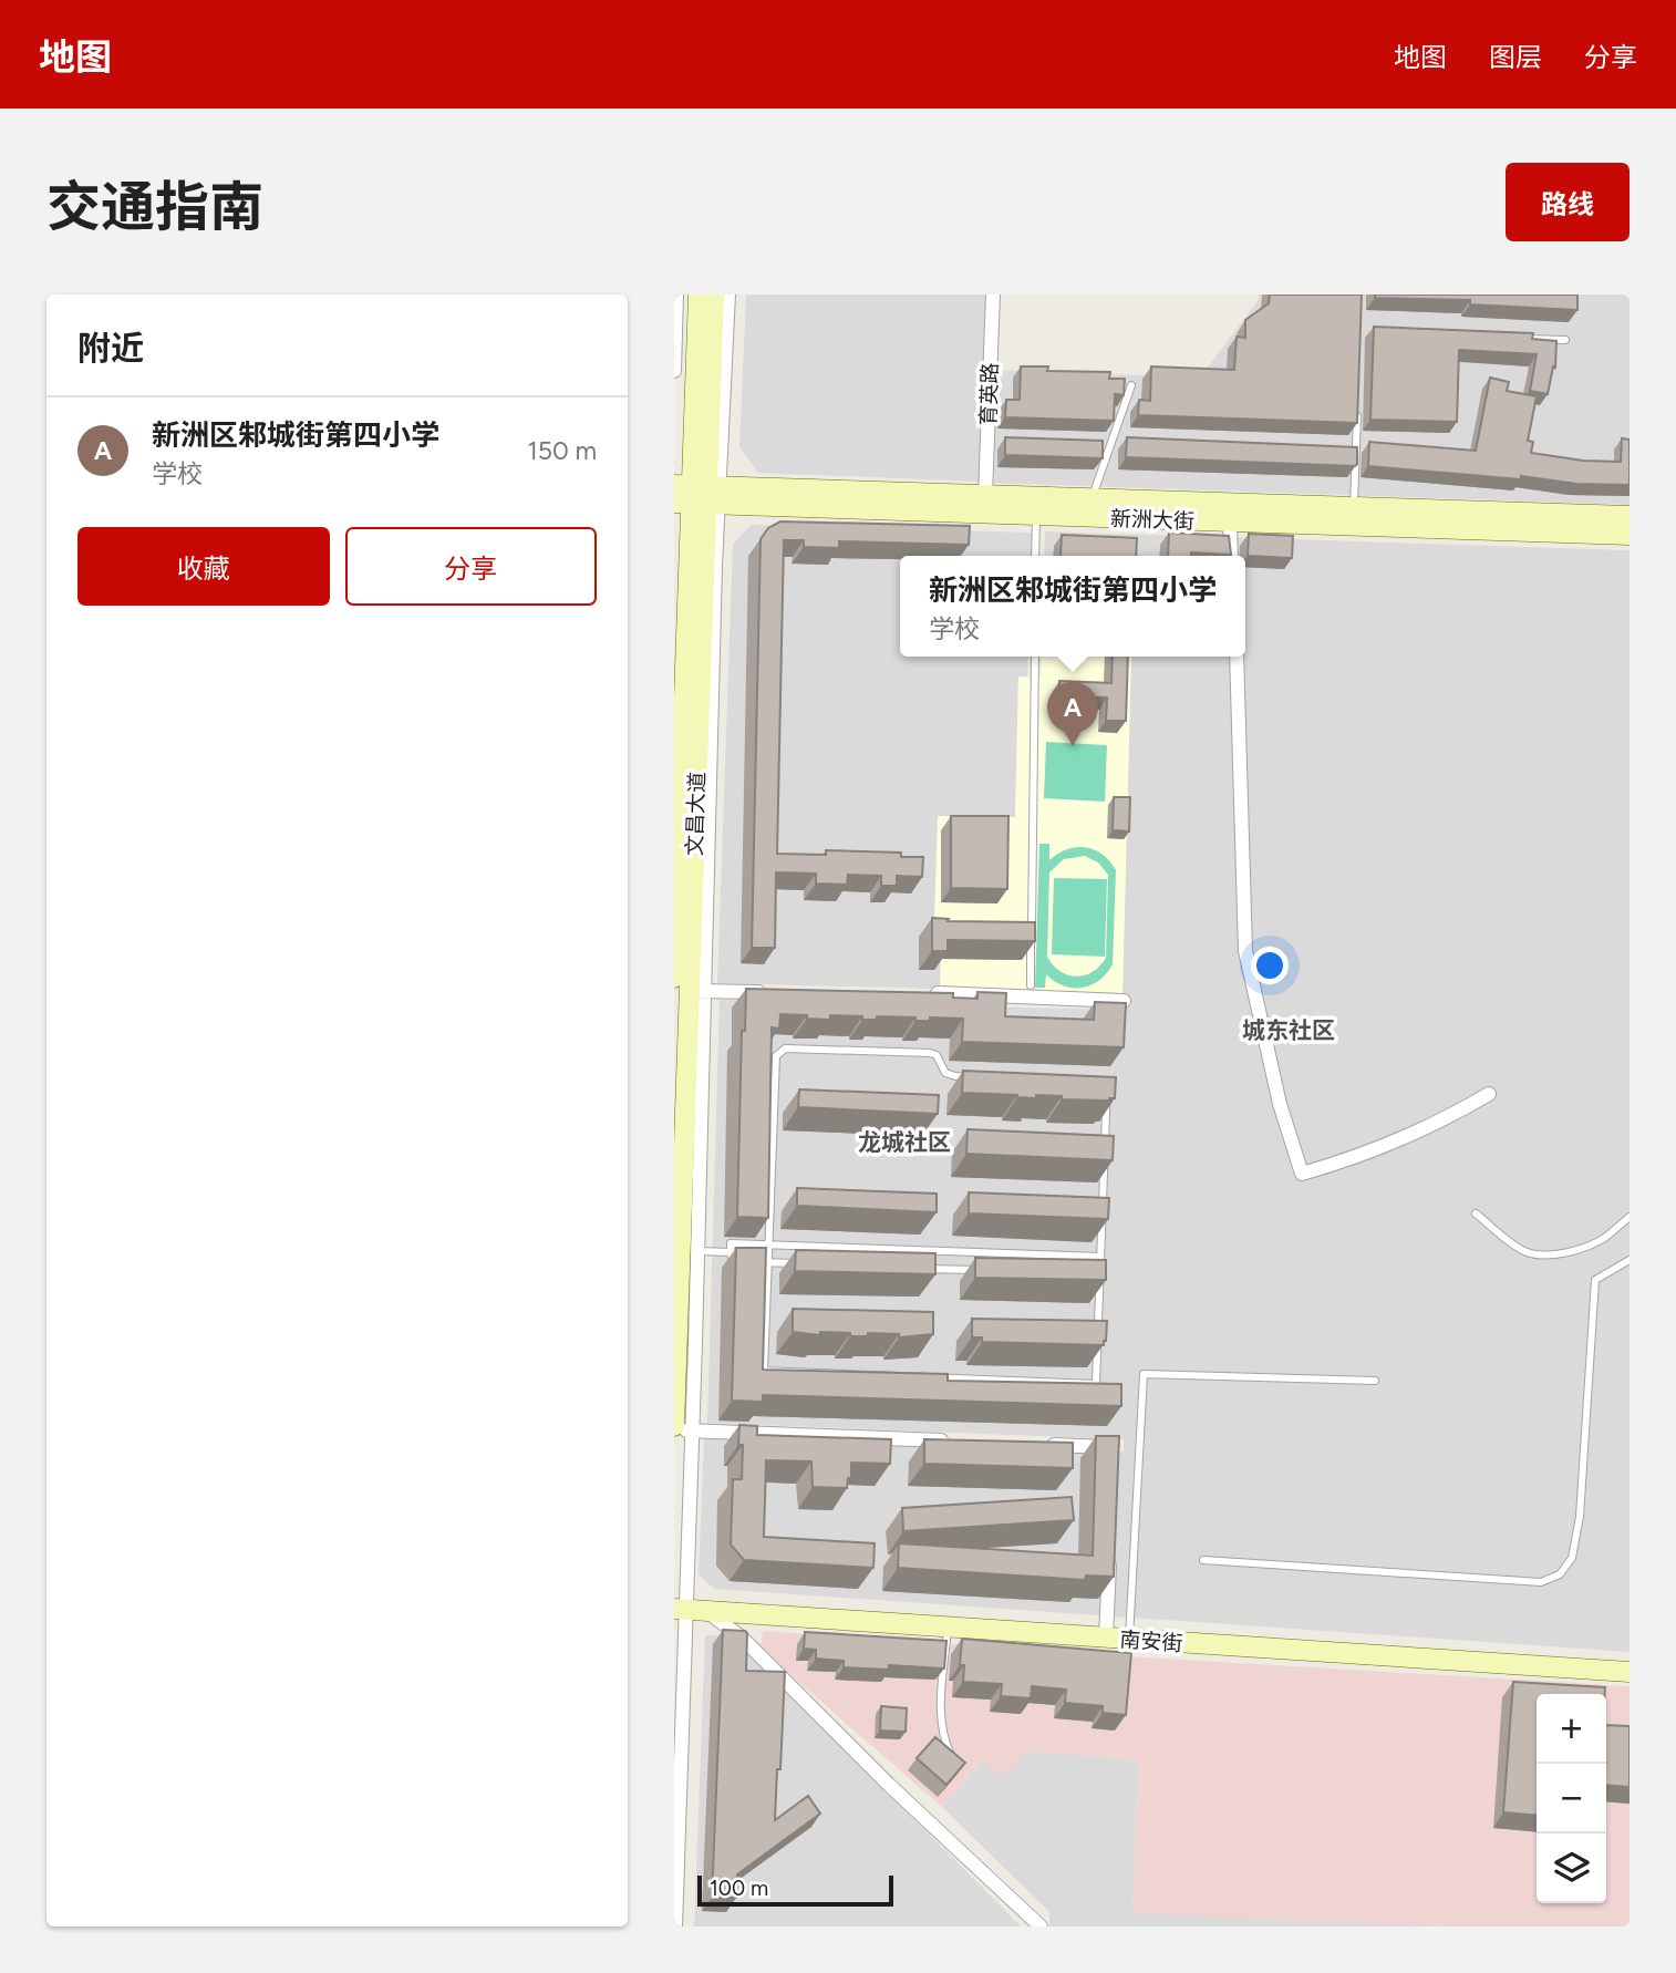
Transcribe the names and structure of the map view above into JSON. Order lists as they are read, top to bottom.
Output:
{
  "streets": {
    "main road": ["新洲大街", "文昌大道", "南安街"],
    "street": ["育英路"]
  },
  "crossings": [
    ["育英路", "新洲大街"],
    ["新洲大街", "文昌大道"]
  ],
  "districts": ["城东社区", "龙城社区"],
  "scale_bar": "100 m",
  "page": {
    "header": "地图",
    "nav": ["地图", "图层", "分享"],
    "title": "交通指南",
    "buttons": [
      "路线",
      ["收藏", "分享"]
    ],
    "heading": "附近",
    "list": [
      {
        "mark": "A",
        "name": "新洲区邾城街第四小学",
        "note": "学校",
        "value": "150 m"
      }
    ],
    "popup": ["新洲区邾城街第四小学", "学校"],
    "pins": "A",
    "map_buttons": ["+", "−"],
    "scale": "100 m"
  }
}
